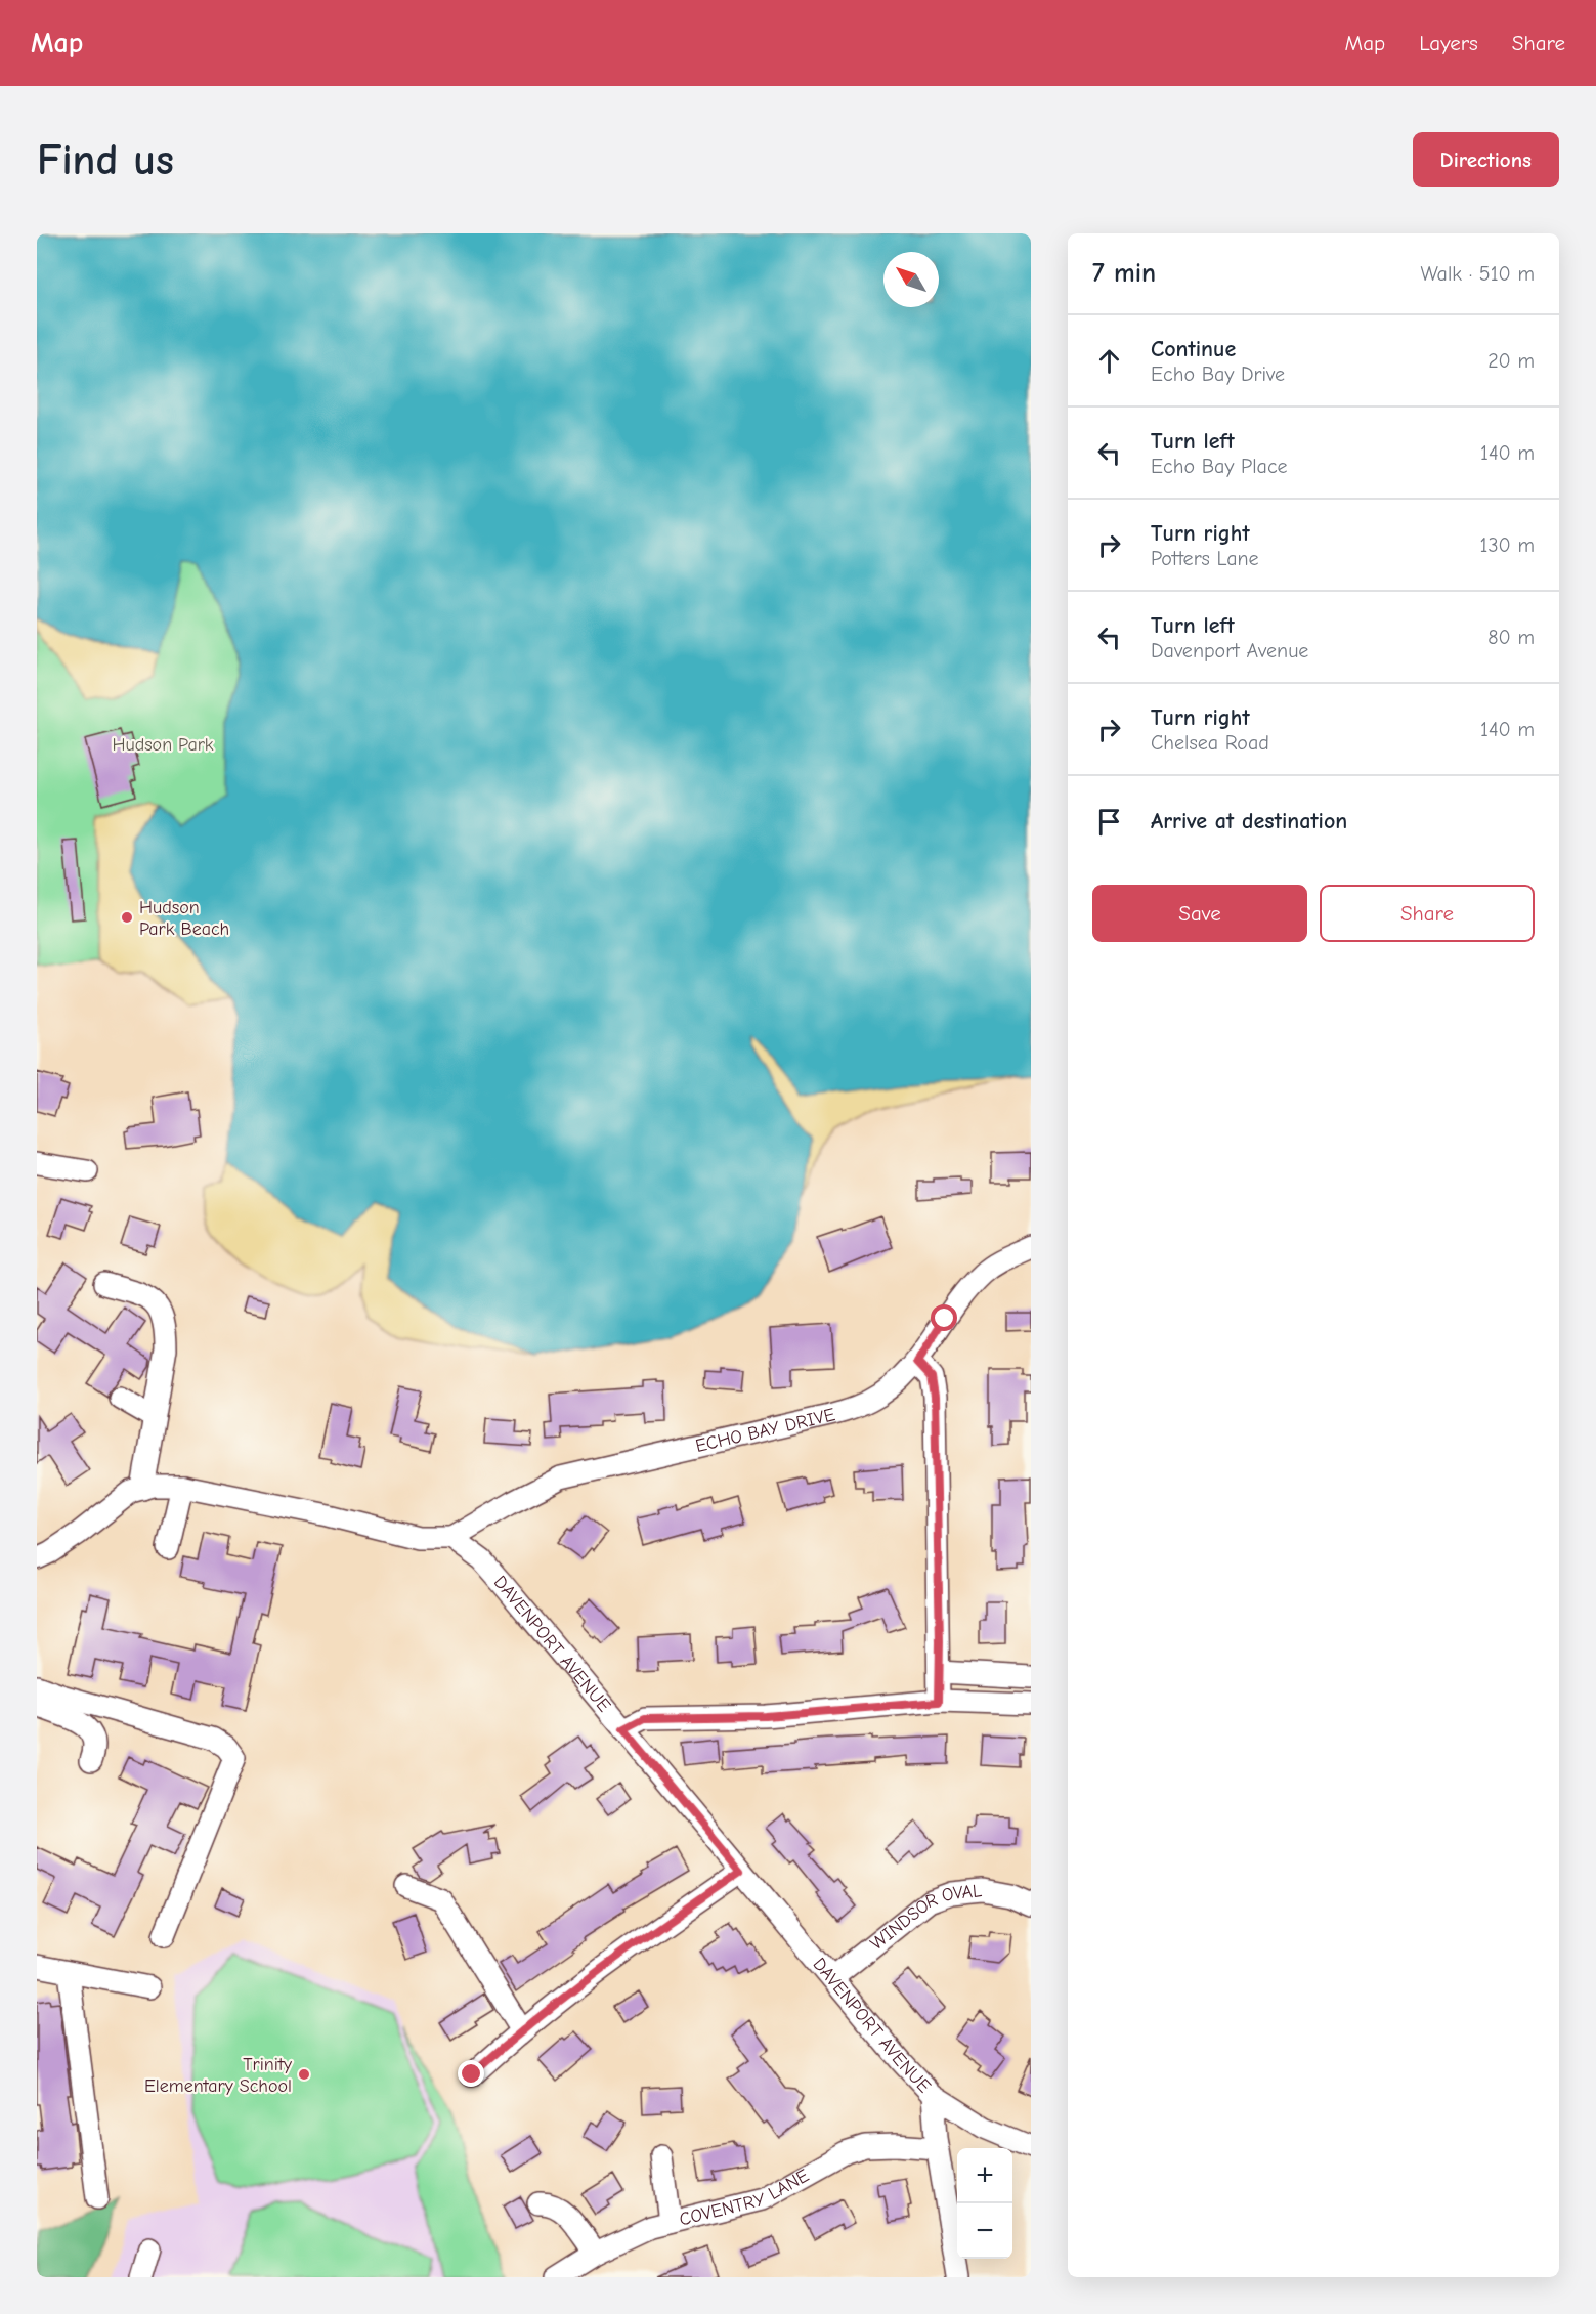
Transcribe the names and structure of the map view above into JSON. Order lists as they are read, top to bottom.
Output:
{
  "streets": {
    "street": [
      "ECHO BAY DRIVE",
      "DAVENPORT AVENUE",
      "WINDSOR OVAL",
      "COVENTRY LANE"
    ]
  },
  "crossings": [
    ["ECHO BAY DRIVE", "DAVENPORT AVENUE"],
    ["DAVENPORT AVENUE", "WINDSOR OVAL"],
    ["DAVENPORT AVENUE", "COVENTRY LANE"]
  ],
  "parks": ["Hudson Park"],
  "places": ["Hudson Park Beach", "Trinity Elementary School"],
  "north": "top left",
  "page": {
    "header": "Map",
    "nav": ["Map", "Layers", "Share"],
    "buttons": [
      "Directions",
      ["Save", "Share"]
    ],
    "title": "Find us",
    "heading": ["7 min", "Walk · 510 m"],
    "list": [
      ["Continue", "Echo Bay Drive", "20 m"],
      ["Turn left", "Echo Bay Place", "140 m"],
      ["Turn right", "Potters Lane", "130 m"],
      ["Turn left", "Davenport Avenue", "80 m"],
      ["Turn right", "Chelsea Road", "140 m"],
      "Arrive at destination"
    ],
    "map_buttons": ["+", "−"]
  }
}
